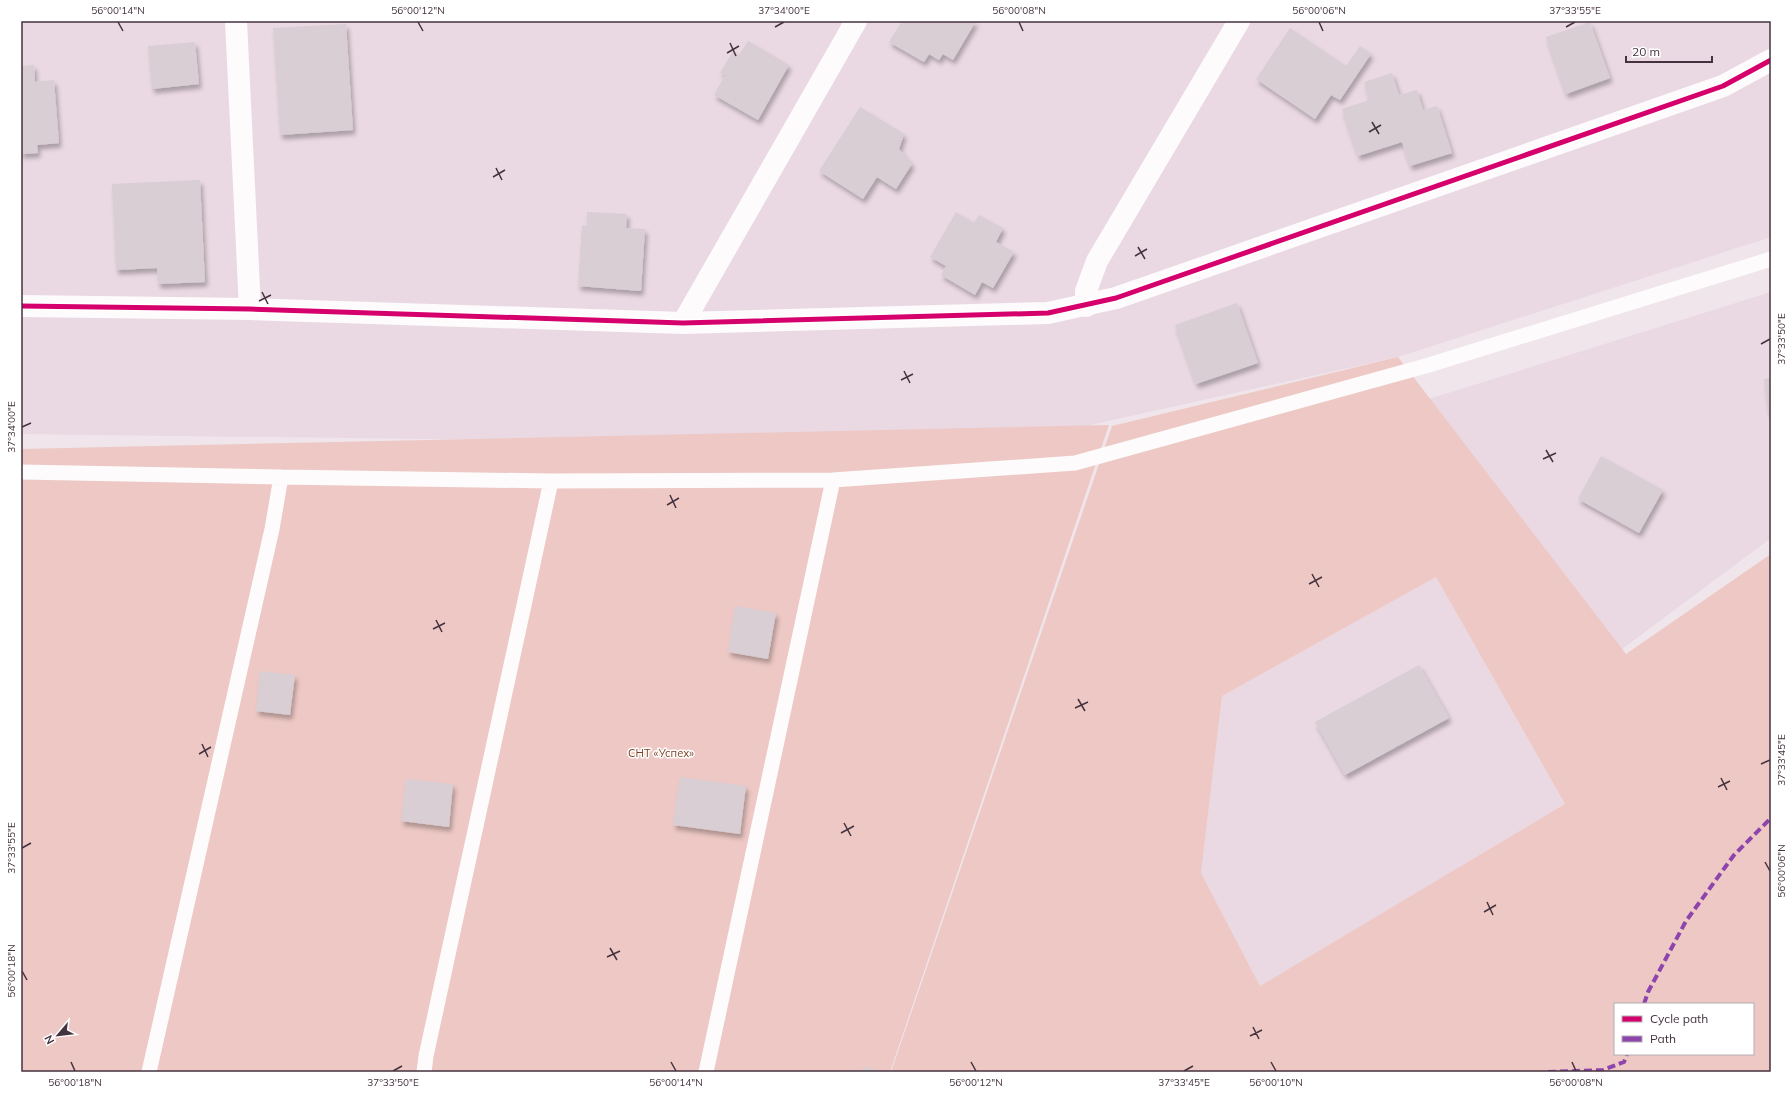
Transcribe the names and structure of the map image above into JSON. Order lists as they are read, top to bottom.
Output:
{
  "parks": ["СНТ «Успех»"],
  "legend": ["Cycle path", "Path"],
  "scale_bar": "20 m",
  "north": "bottom left",
  "coordinates": [
    "56°00'14\"N",
    "56°00'12\"N",
    "37°34'00\"E",
    "56°00'08\"N",
    "56°00'06\"N",
    "37°33'55\"E",
    "37°33'50\"E",
    "37°33'45\"E",
    "56°00'18\"N",
    "56°00'10\"N"
  ]
}
